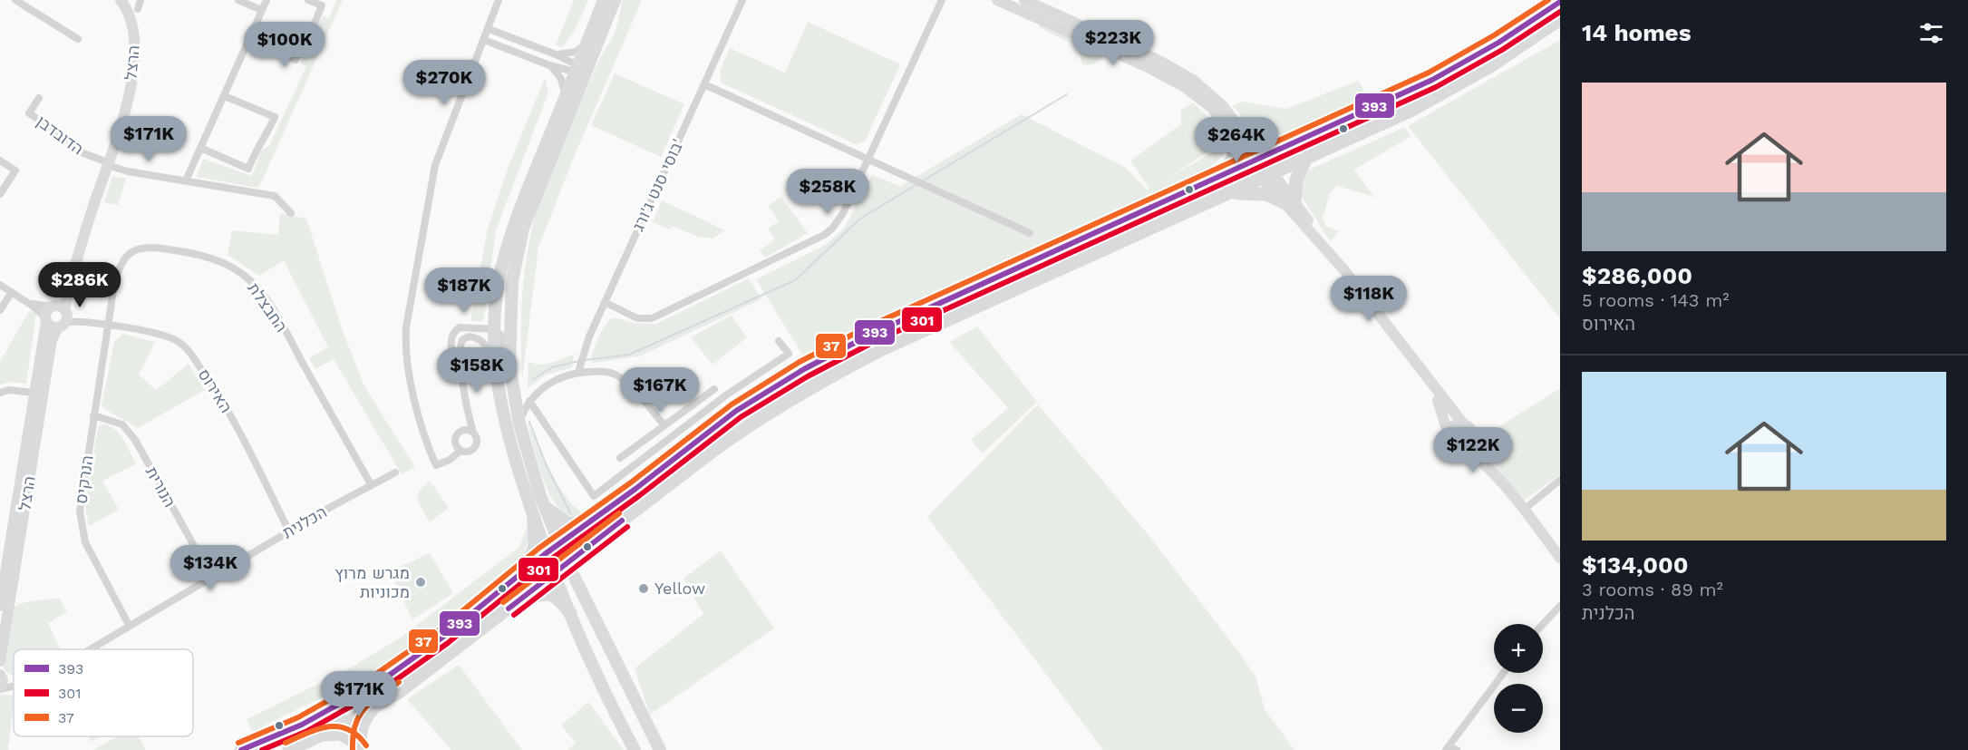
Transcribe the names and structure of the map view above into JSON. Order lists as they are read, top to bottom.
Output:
{
  "streets": {
    "street": [
      "הרצל",
      "הדובדבן",
      "בוסי סנט ג'ורג'",
      "החבצלת",
      "האירוס",
      "הנרקיס",
      "הנורית",
      "הכלנית"
    ]
  },
  "crossings": [
    ["הרצל", "הדובדבן"],
    ["הרצל", "האירוס"],
    ["החבצלת", "האירוס"],
    ["החבצלת", "הנרקיס"],
    ["החבצלת", "הכלנית"],
    ["האירוס", "הנרקיס"],
    ["האירוס", "הכלנית"],
    ["הנרקיס", "הנורית"],
    ["הנרקיס", "הכלנית"],
    ["הנורית", "הכלנית"]
  ],
  "places": ["מגרש מרוץ מכוניות", "Yellow"],
  "lines": ["transit line 37", "transit line 393", "transit line 301"],
  "legend": ["393", "301", "37"],
  "page": {
    "heading": "14 homes",
    "price": [
      "$223K",
      "$100K",
      "$270K",
      "$171K",
      "$264K",
      "$258K",
      "$286K",
      "$187K",
      "$118K",
      "$158K",
      "$167K",
      "$122K",
      "$134K",
      "$171K"
    ],
    "list": [
      {
        "name": "$286,000",
        "note": "5 rooms · 143 m² · האירוס"
      },
      {
        "name": "$134,000",
        "note": "3 rooms · 89 m² · הכלנית"
      }
    ],
    "map_buttons": ["+", "−"]
  }
}
